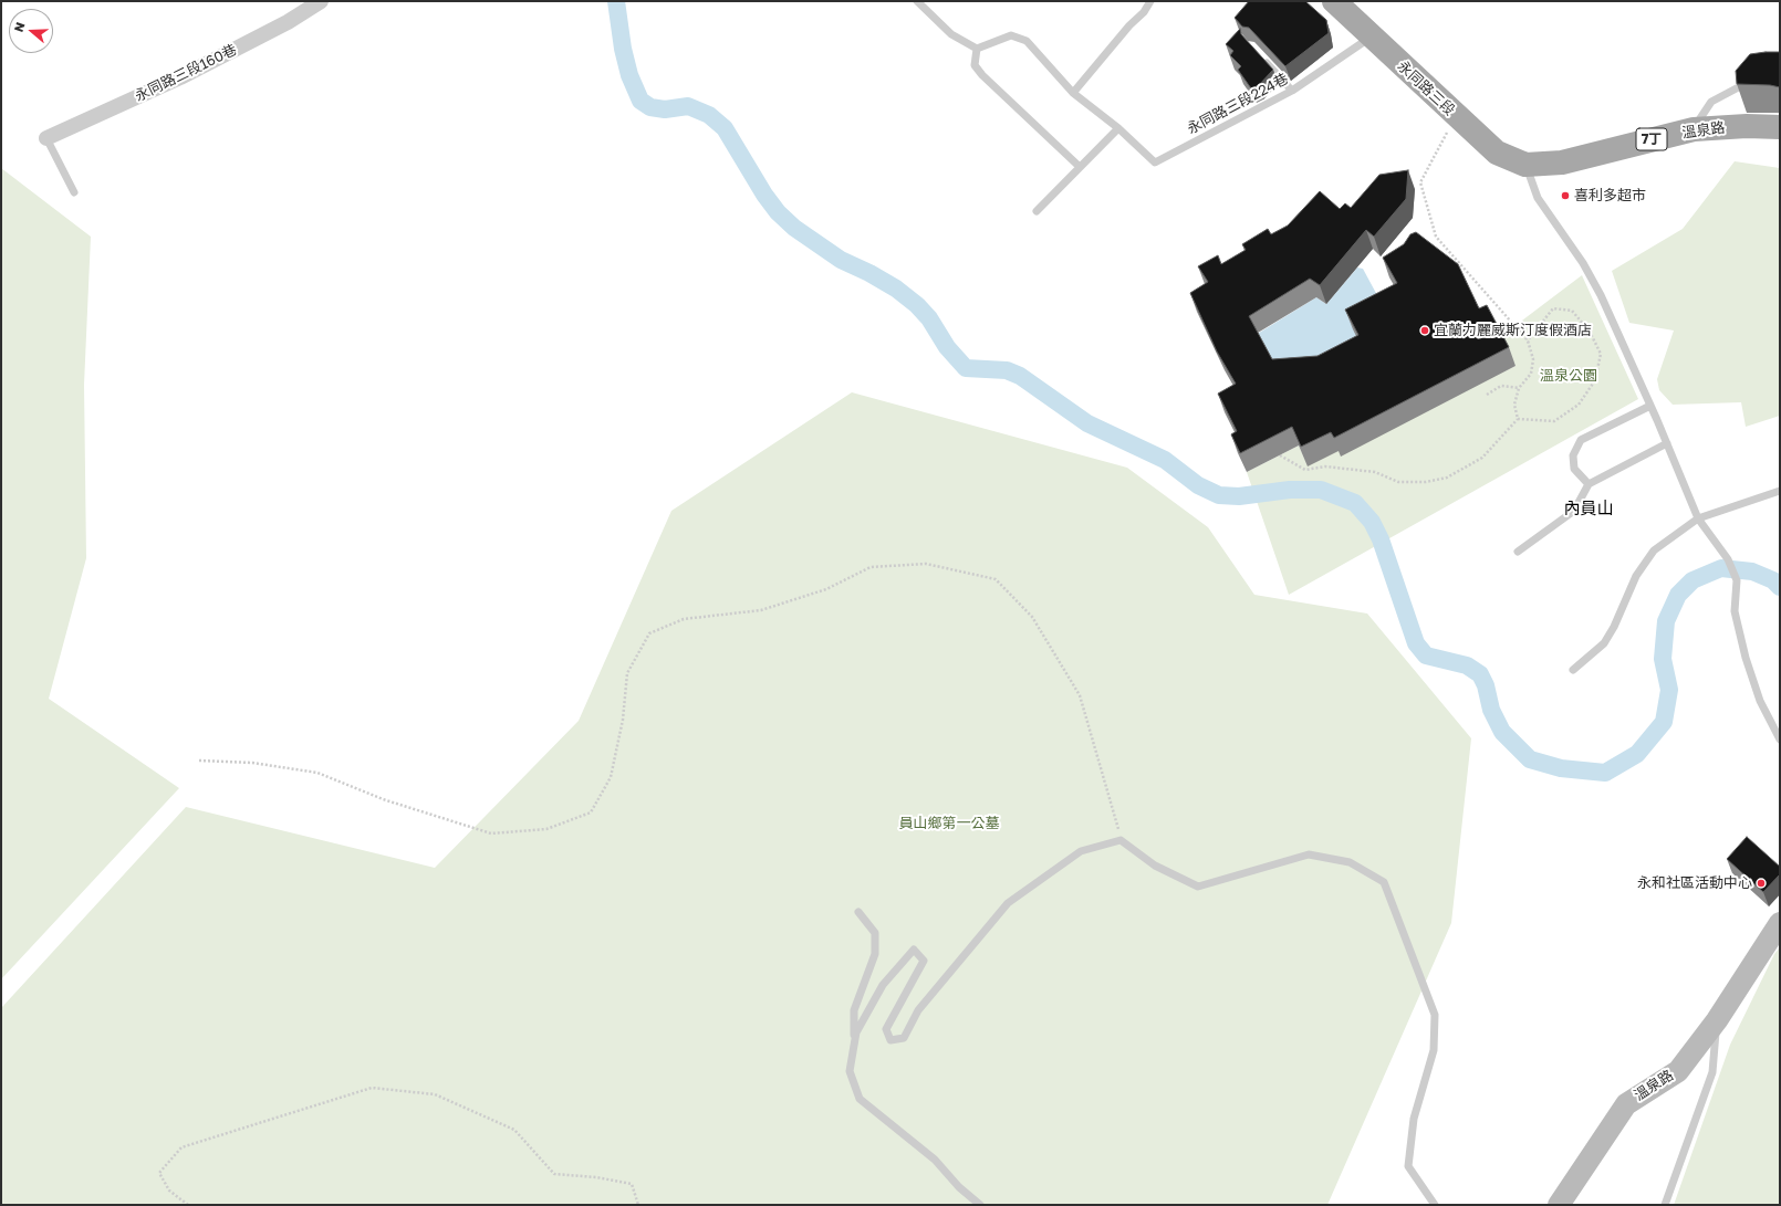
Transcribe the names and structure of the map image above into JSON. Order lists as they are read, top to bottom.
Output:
{
  "streets": {
    "main road": ["永同路三段", "溫泉路", "7丁"],
    "street": ["永同路三段160巷"],
    "lane": ["永同路三段224巷"]
  },
  "crossings": [
    ["永同路三段", "永同路三段224巷"],
    ["永同路三段", "溫泉路"]
  ],
  "districts": ["內員山"],
  "parks": ["溫泉公園", "員山鄉第一公墓"],
  "places": ["喜利多超市", "宜蘭力麗威斯汀度假酒店", "永和社區活動中心"],
  "north": "left"
}
